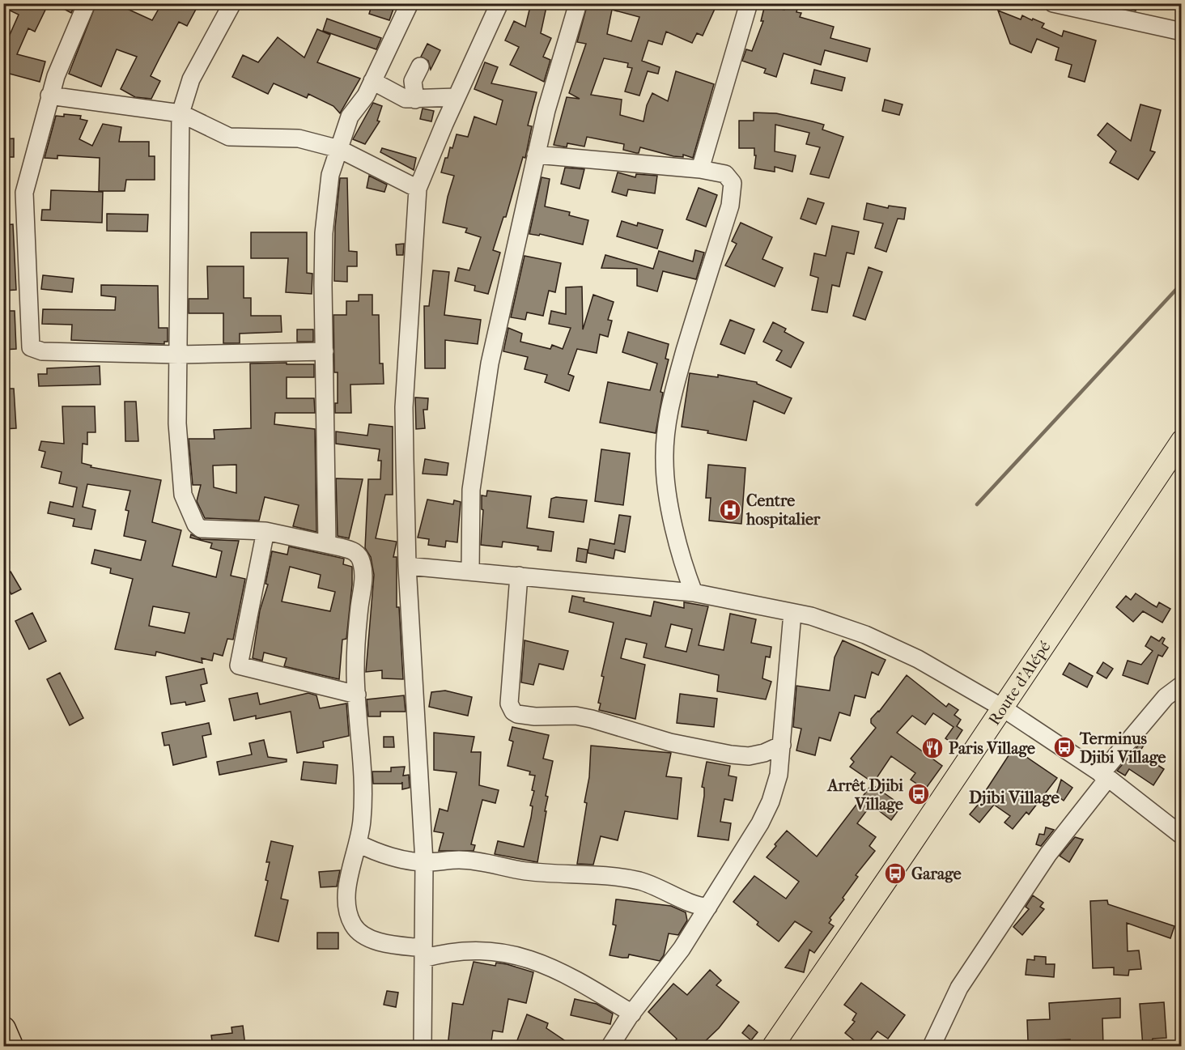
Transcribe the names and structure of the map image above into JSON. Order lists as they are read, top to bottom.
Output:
{
  "streets": {
    "main road": ["Route d'Alépé"]
  },
  "districts": ["Djibi Village"],
  "places": {
    "hospital": ["Centre hospitalier"],
    "bus stop": ["Terminus Djibi Village", "Arrêt Djibi Village", "Garage"],
    "restaurant": ["Paris Village"]
  }
}
